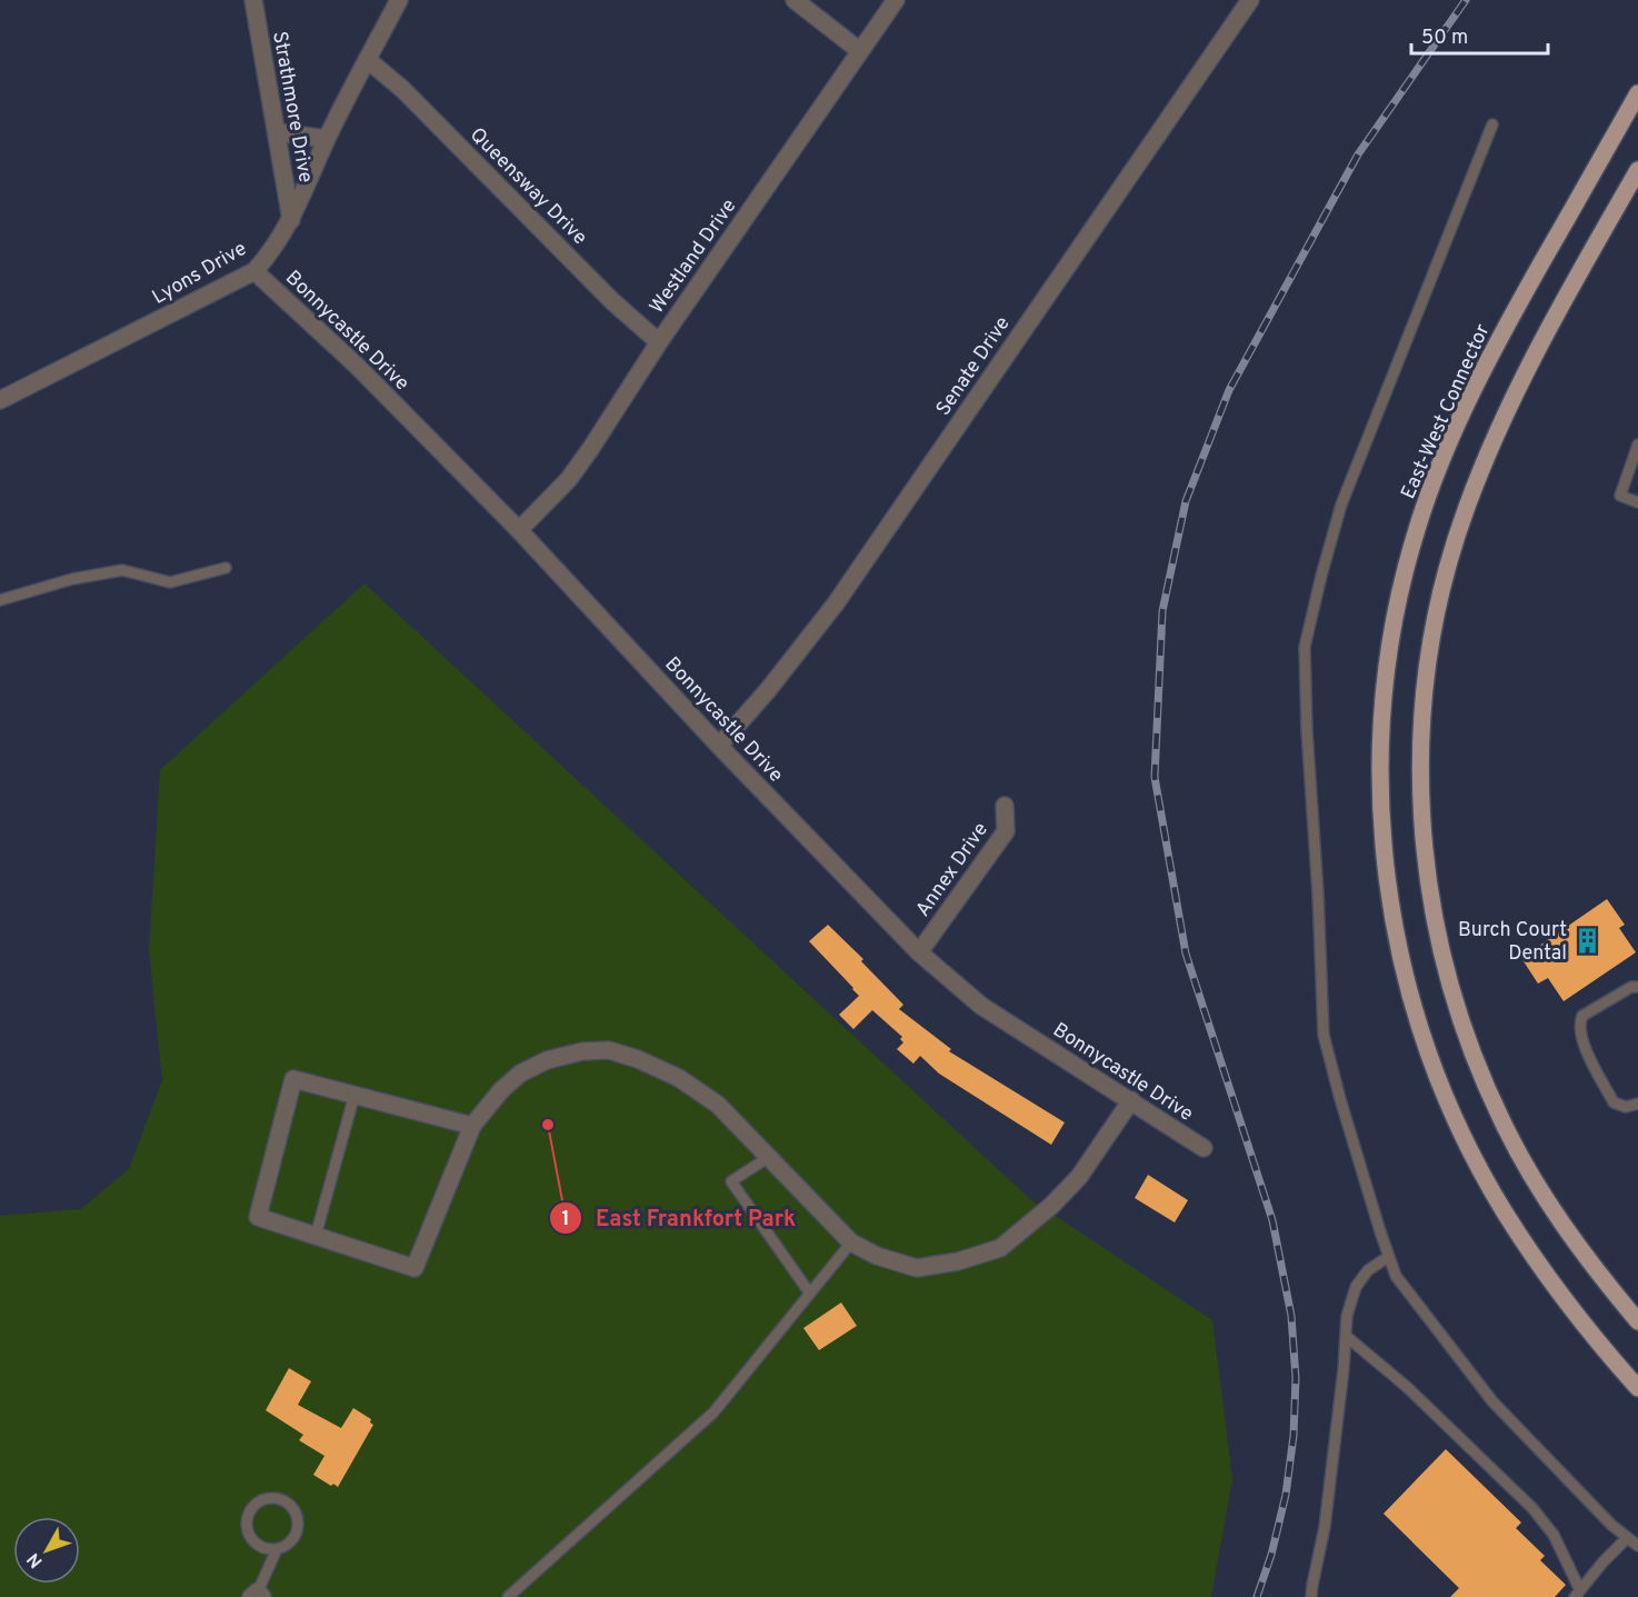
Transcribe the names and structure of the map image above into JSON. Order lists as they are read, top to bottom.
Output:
{
  "streets": {
    "main road": ["East-West Connector"],
    "street": [
      "Strathmore Drive",
      "Queensway Drive",
      "Westland Drive",
      "Lyons Drive",
      "Bonnycastle Drive",
      "Senate Drive",
      "Annex Drive"
    ]
  },
  "crossings": [
    ["Strathmore Drive", "Lyons Drive"],
    ["Queensway Drive", "Westland Drive"],
    ["Queensway Drive", "Lyons Drive"],
    ["Westland Drive", "Bonnycastle Drive"],
    ["Lyons Drive", "Bonnycastle Drive"],
    ["Bonnycastle Drive", "Senate Drive"],
    ["Bonnycastle Drive", "Annex Drive"]
  ],
  "places": {
    "building": ["Burch Court Dental"],
    "other": ["East Frankfort Park"]
  },
  "scale_bar": "50 m",
  "north": "bottom left"
}
